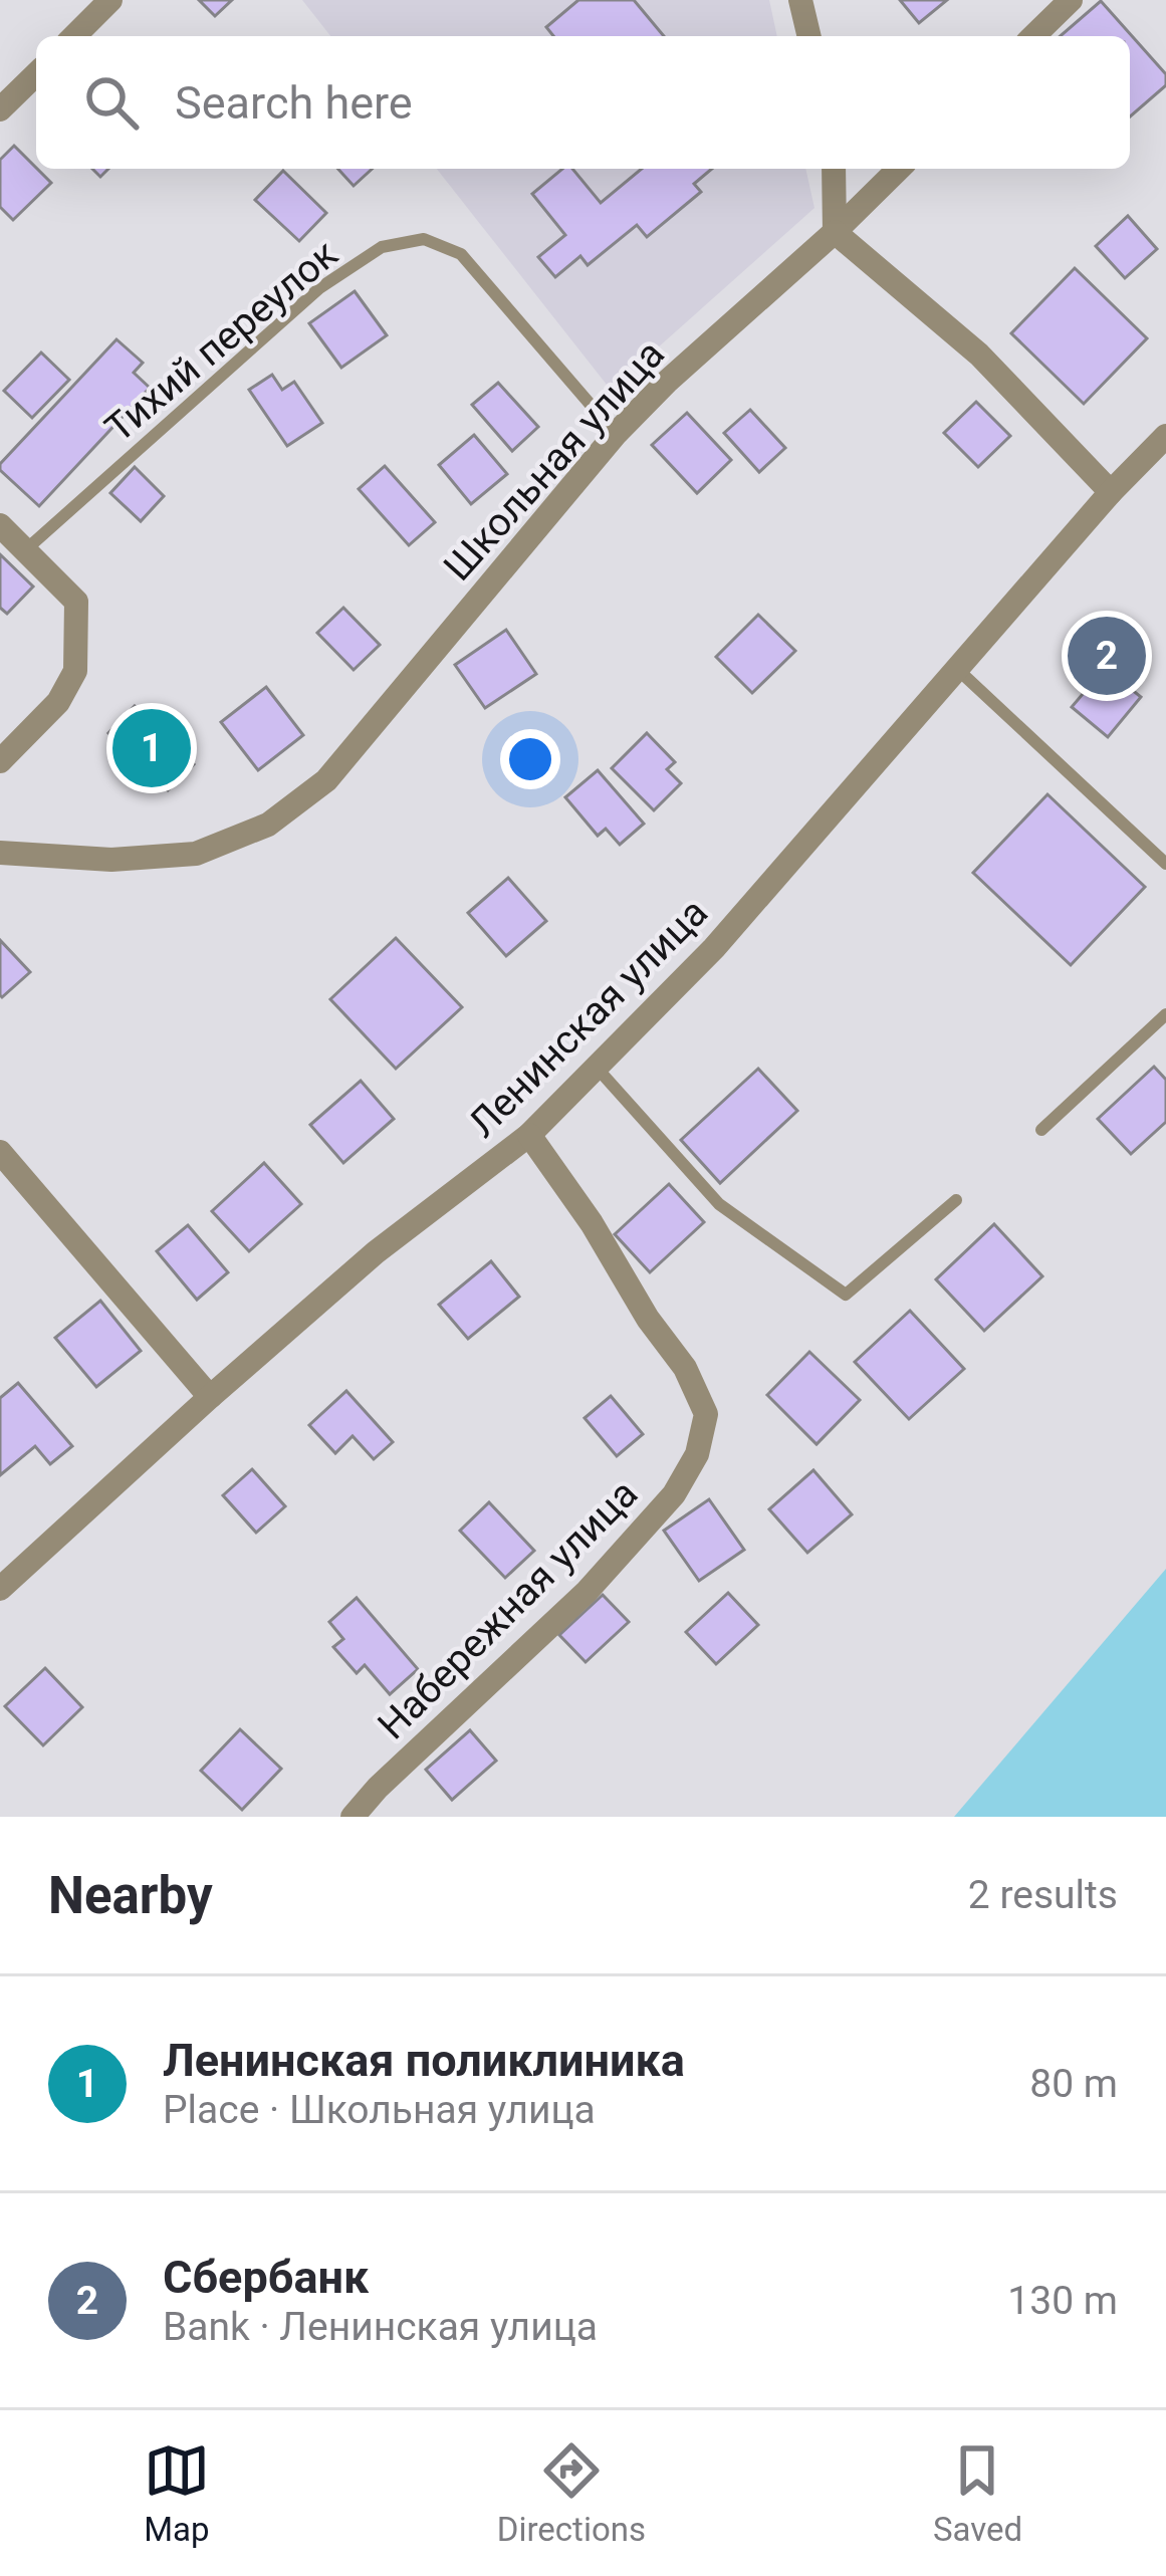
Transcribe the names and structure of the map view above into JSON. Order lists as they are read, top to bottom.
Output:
{
  "streets": {
    "street": ["Школьная улица", "Ленинская улица", "Набережная улица"],
    "lane": ["Тихий переулок"]
  },
  "crossings": [
    ["Тихий переулок", "Школьная улица"],
    ["Ленинская улица", "Набережная улица"]
  ],
  "page": {
    "search": "Search here",
    "pins": ["2", "1"],
    "heading": ["Nearby", "2 results"],
    "list": [
      {
        "mark": "1",
        "name": "Ленинская поликлиника",
        "note": "Place · Школьная улица",
        "value": "80 m"
      },
      {
        "mark": "2",
        "name": "Сбербанк",
        "note": "Bank · Ленинская улица",
        "value": "130 m"
      }
    ],
    "nav": ["Map", "Directions", "Saved"]
  }
}
